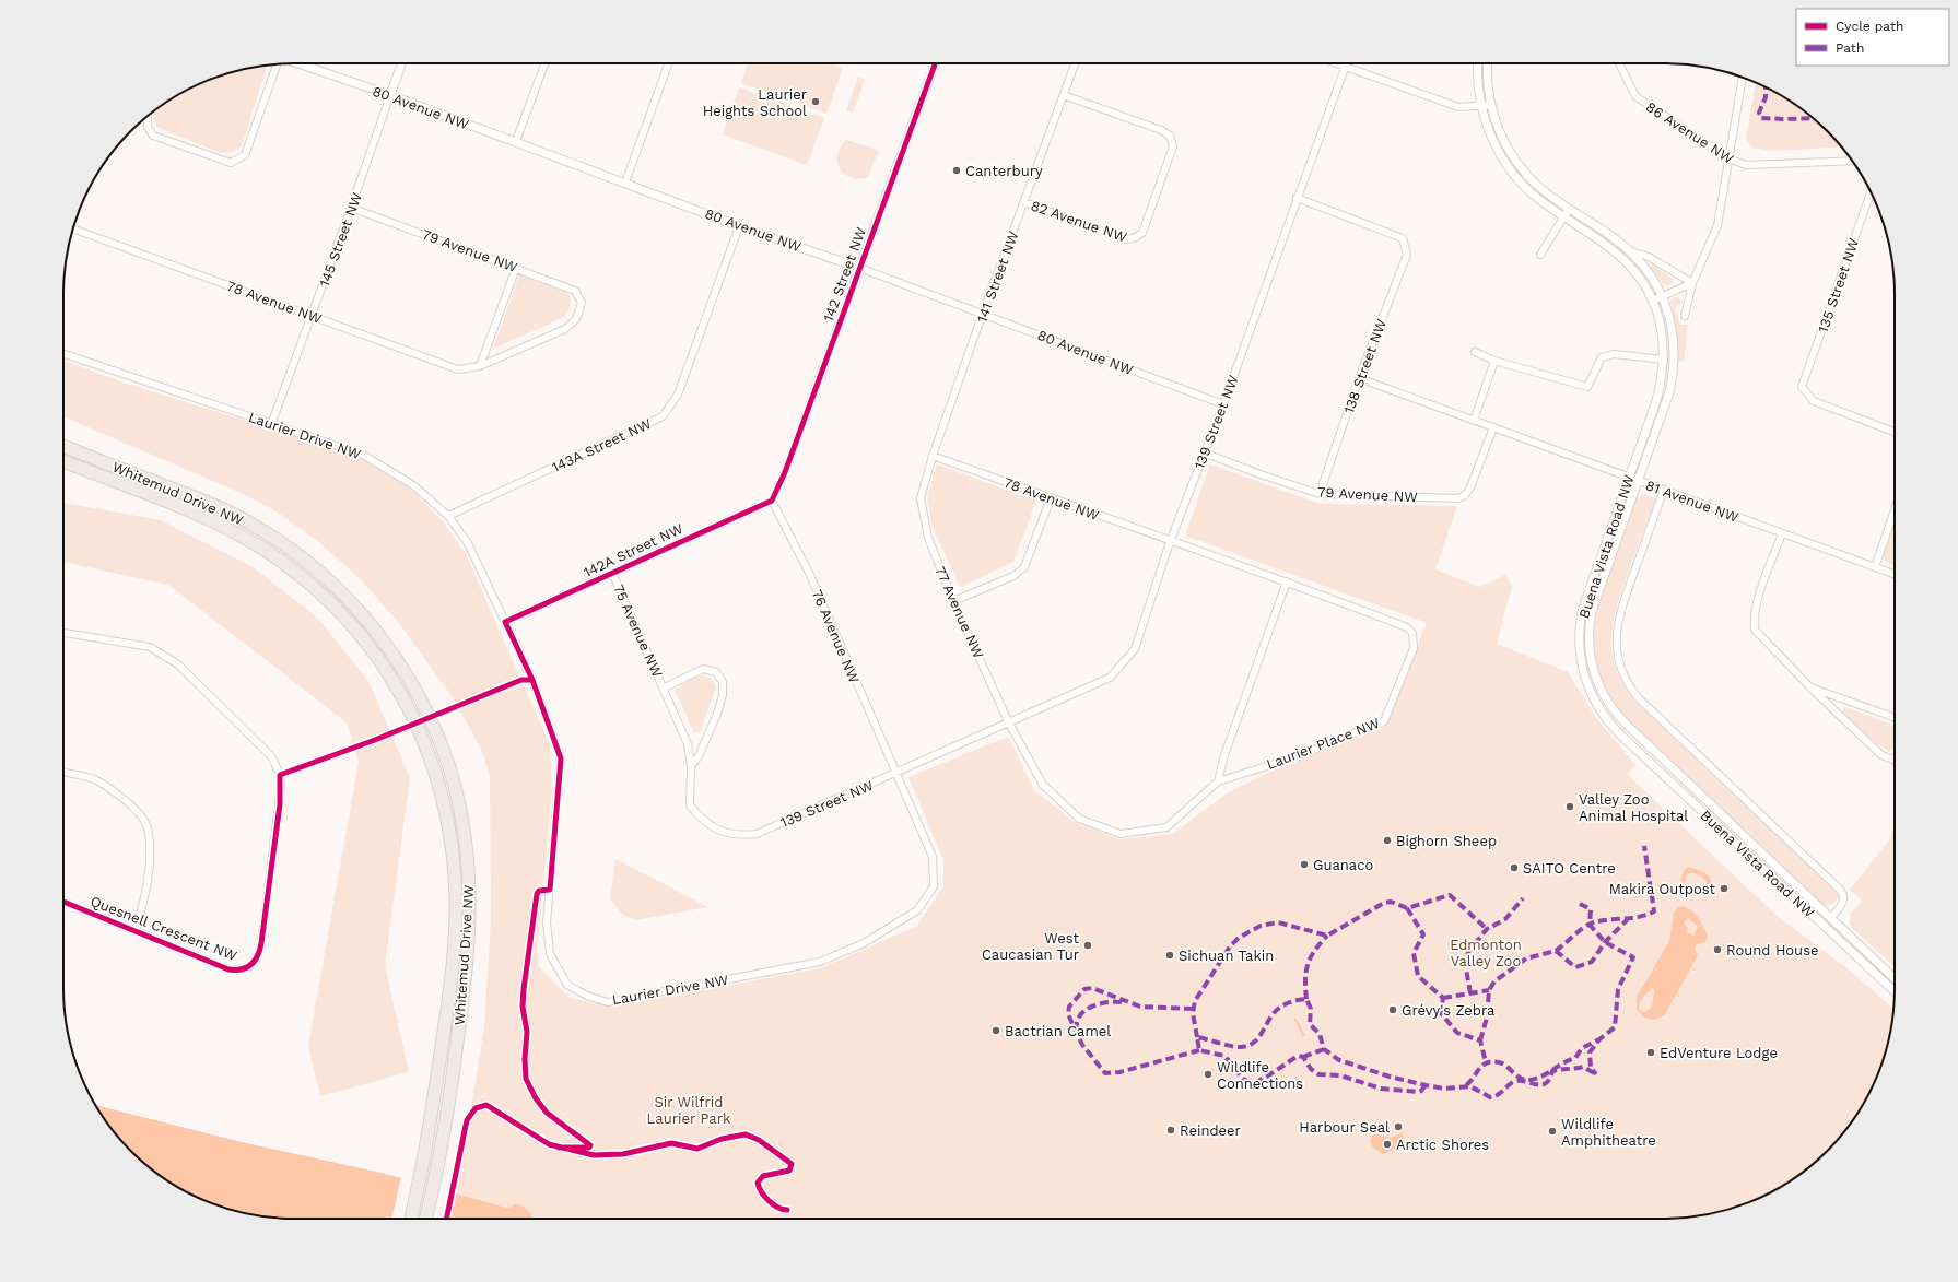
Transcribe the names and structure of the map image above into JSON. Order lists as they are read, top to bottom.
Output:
{
  "streets": {
    "highway": ["Whitemud Drive NW"],
    "street": [
      "80 Avenue NW",
      "86 Avenue NW",
      "82 Avenue NW",
      "145 Street NW",
      "79 Avenue NW",
      "142 Street NW",
      "141 Street NW",
      "135 Street NW",
      "78 Avenue NW",
      "138 Street NW",
      "139 Street NW",
      "Laurier Drive NW",
      "143A Street NW",
      "81 Avenue NW",
      "Buena Vista Road NW",
      "142A Street NW",
      "77 Avenue NW",
      "75 Avenue NW",
      "76 Avenue NW",
      "Laurier Place NW",
      "Quesnell Crescent NW"
    ]
  },
  "crossings": [
    ["80 Avenue NW", "145 Street NW"],
    ["80 Avenue NW", "142 Street NW"],
    ["80 Avenue NW", "141 Street NW"],
    ["80 Avenue NW", "139 Street NW"],
    ["80 Avenue NW", "143A Street NW"],
    ["82 Avenue NW", "141 Street NW"],
    ["145 Street NW", "79 Avenue NW"],
    ["145 Street NW", "78 Avenue NW"],
    ["145 Street NW", "Laurier Drive NW"],
    ["79 Avenue NW", "78 Avenue NW"],
    ["79 Avenue NW", "138 Street NW"],
    ["79 Avenue NW", "139 Street NW"],
    ["79 Avenue NW", "81 Avenue NW"],
    ["142 Street NW", "142A Street NW"],
    ["142 Street NW", "76 Avenue NW"],
    ["141 Street NW", "78 Avenue NW"],
    ["141 Street NW", "77 Avenue NW"],
    ["78 Avenue NW", "139 Street NW"],
    ["78 Avenue NW", "Laurier Place NW"],
    ["138 Street NW", "139 Street NW"],
    ["138 Street NW", "81 Avenue NW"],
    ["139 Street NW", "Laurier Drive NW"],
    ["139 Street NW", "77 Avenue NW"],
    ["139 Street NW", "75 Avenue NW"],
    ["139 Street NW", "76 Avenue NW"],
    ["139 Street NW", "Laurier Place NW"],
    ["Laurier Drive NW", "143A Street NW"],
    ["Laurier Drive NW", "142A Street NW"],
    ["Laurier Drive NW", "76 Avenue NW"],
    ["81 Avenue NW", "Buena Vista Road NW"],
    ["142A Street NW", "75 Avenue NW"],
    ["142A Street NW", "76 Avenue NW"],
    ["77 Avenue NW", "Laurier Place NW"]
  ],
  "parks": ["Edmonton Valley Zoo", "Sir Wilfrid Laurier Park"],
  "places": [
    "Laurier Heights School",
    "Canterbury",
    "Valley Zoo Animal Hospital",
    "Bighorn Sheep",
    "Guanaco",
    "SAITO Centre",
    "Makira Outpost",
    "West Caucasian Tur",
    "Round House",
    "Sichuan Takin",
    "Grévy's Zebra",
    "Bactrian Camel",
    "EdVenture Lodge",
    "Wildlife Connections",
    "Harbour Seal",
    "Reindeer",
    "Wildlife Amphitheatre",
    "Arctic Shores"
  ],
  "legend": ["Cycle path", "Path"]
}
